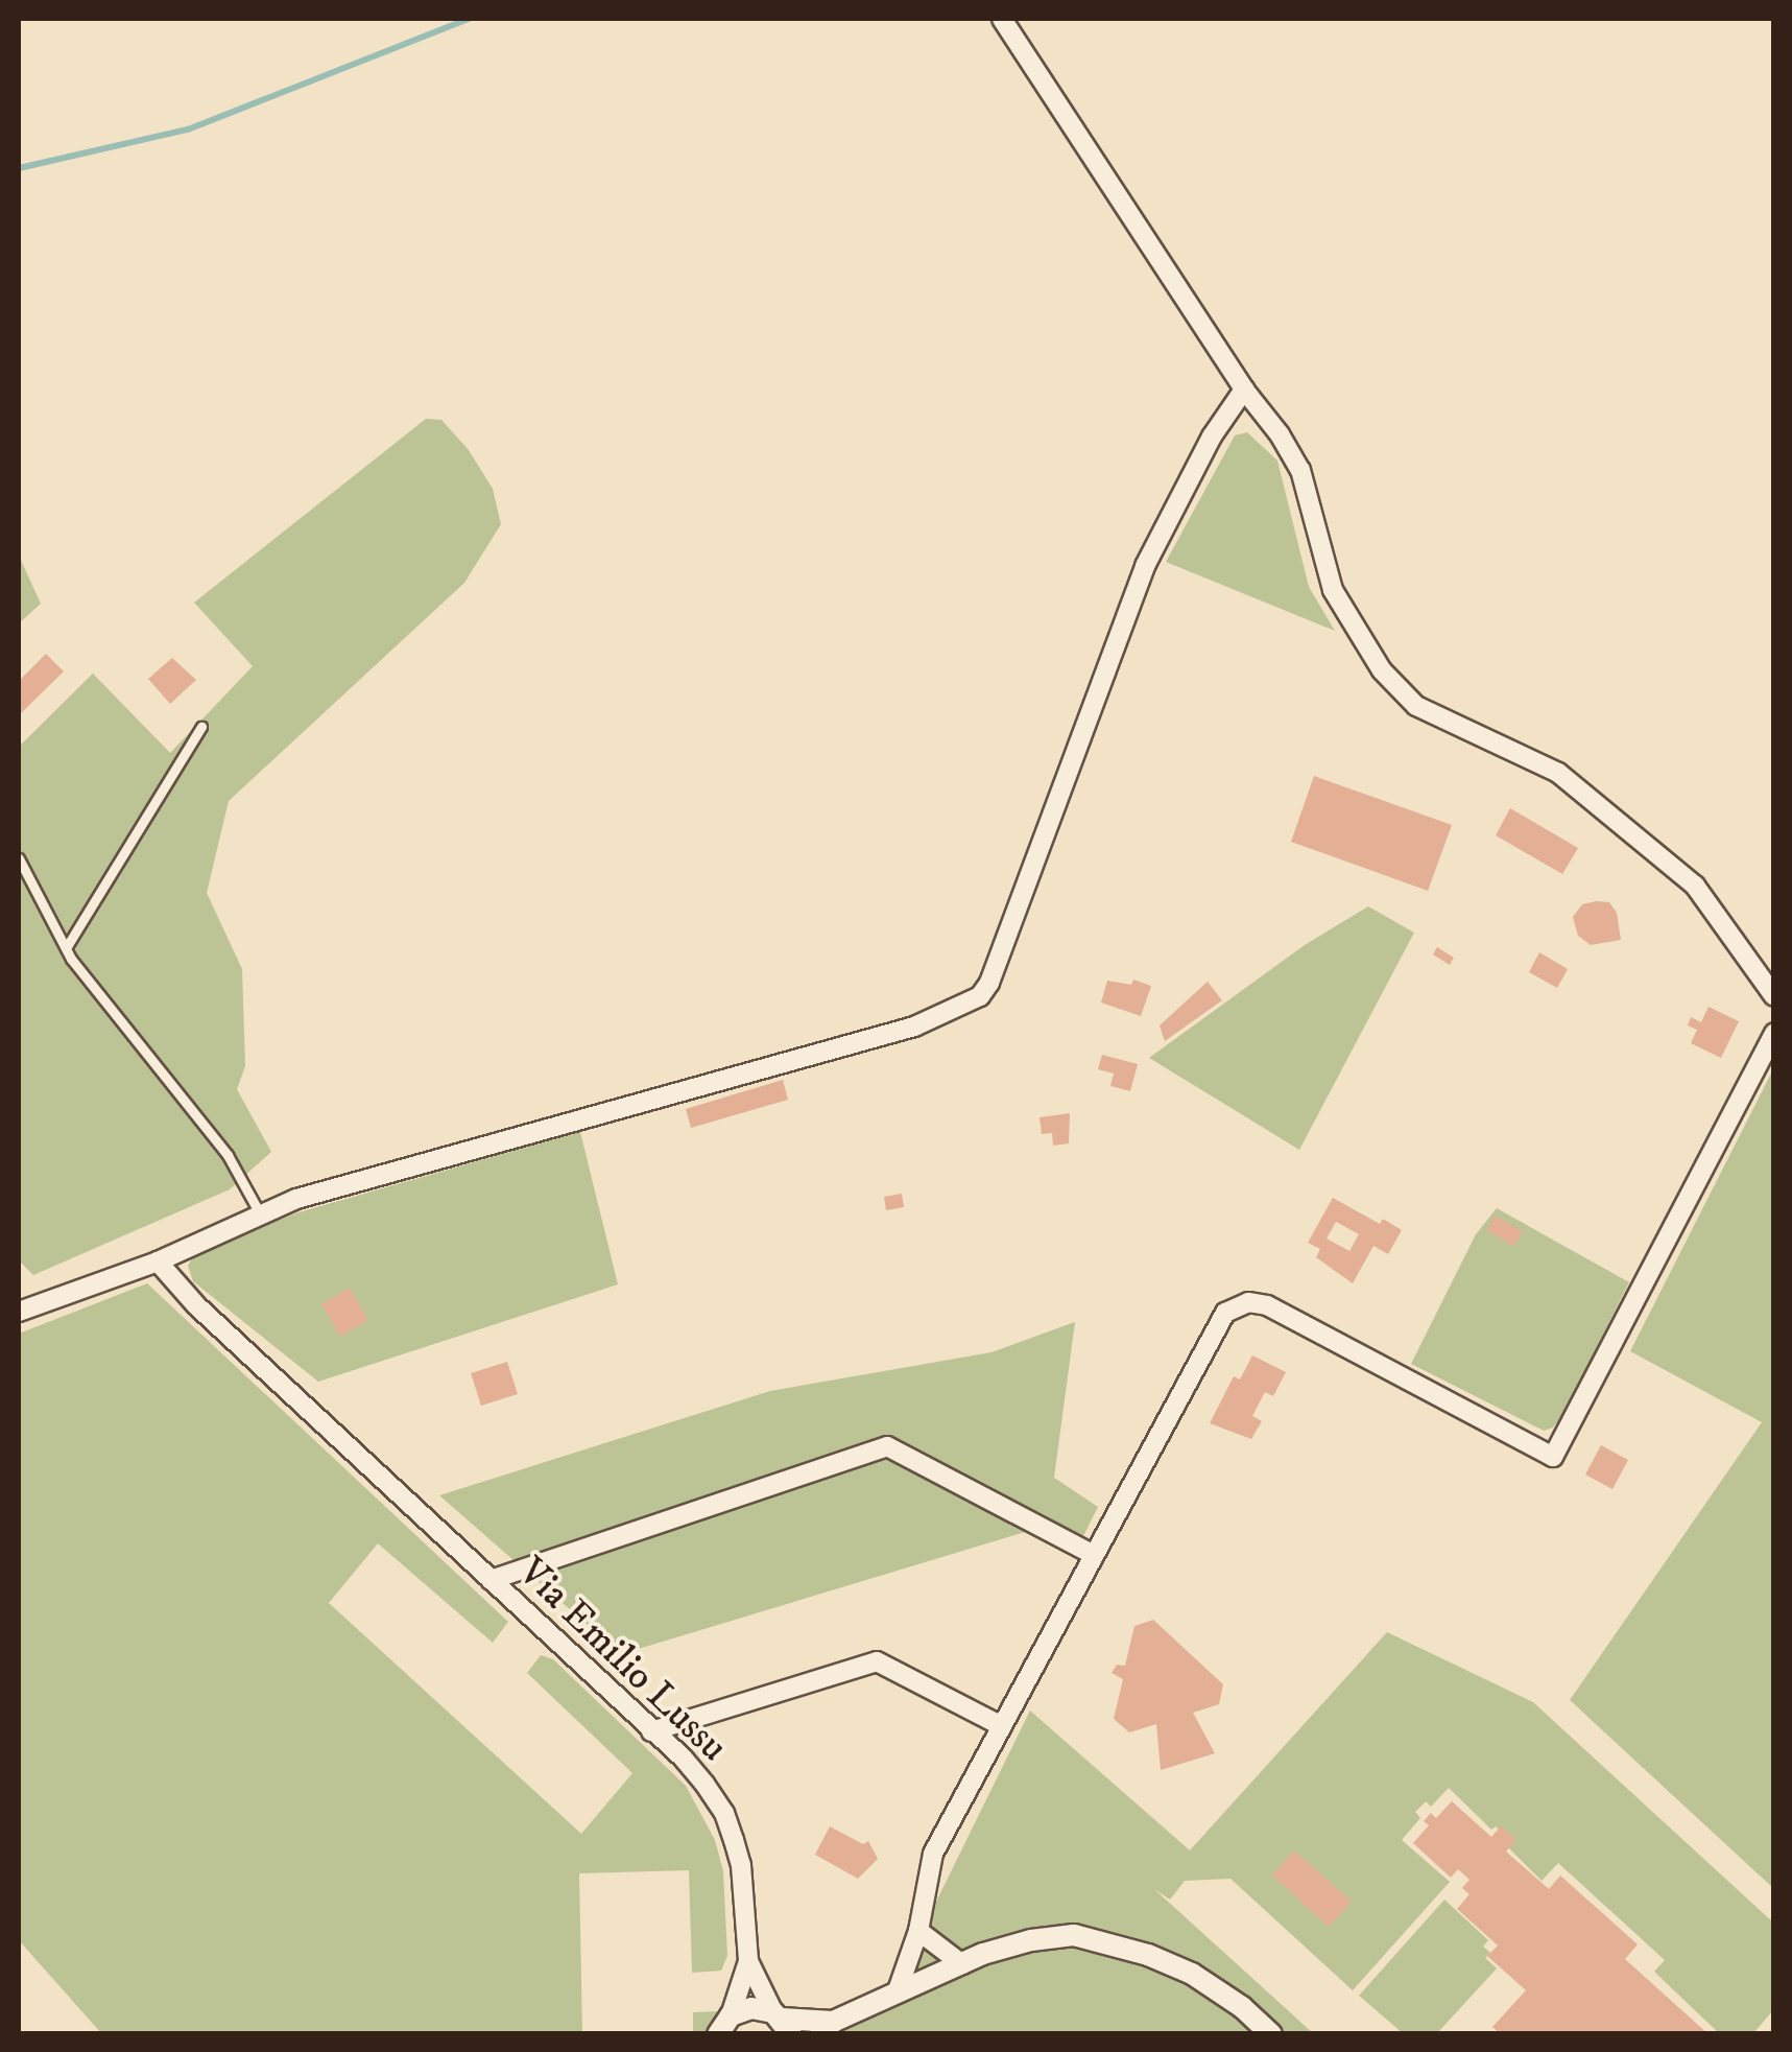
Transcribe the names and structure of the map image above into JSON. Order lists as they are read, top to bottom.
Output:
{
  "streets": {
    "street": ["Via Emilio Lussu"]
  }
}
